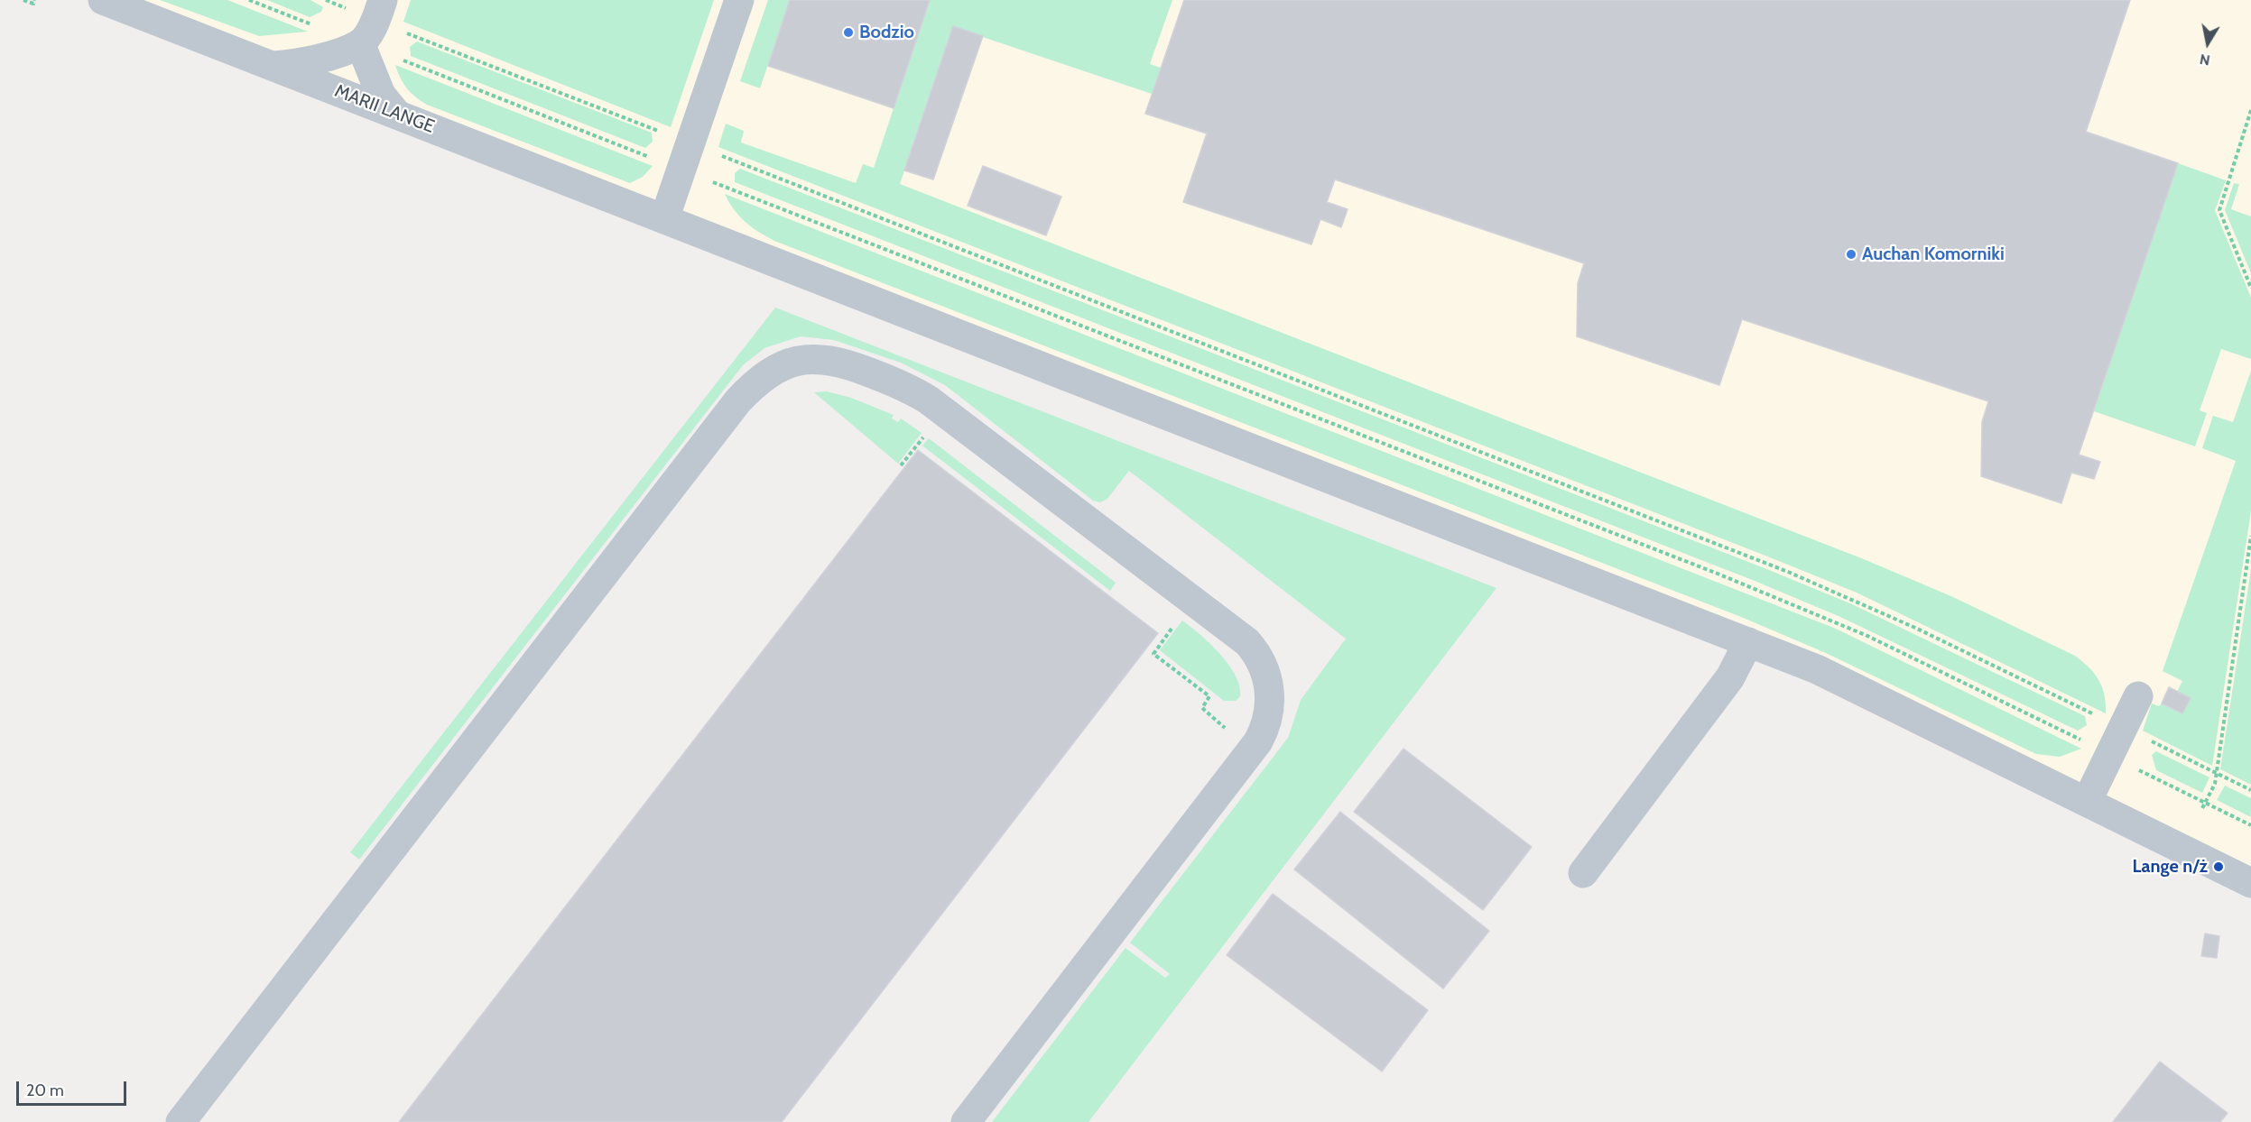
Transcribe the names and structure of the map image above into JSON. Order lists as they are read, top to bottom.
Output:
{
  "streets": {
    "street": ["MARII LANGE"]
  },
  "places": ["Bodzio", "Auchan Komorniki", "Lange n/ż"],
  "scale_bar": "20 m",
  "north": "bottom"
}
